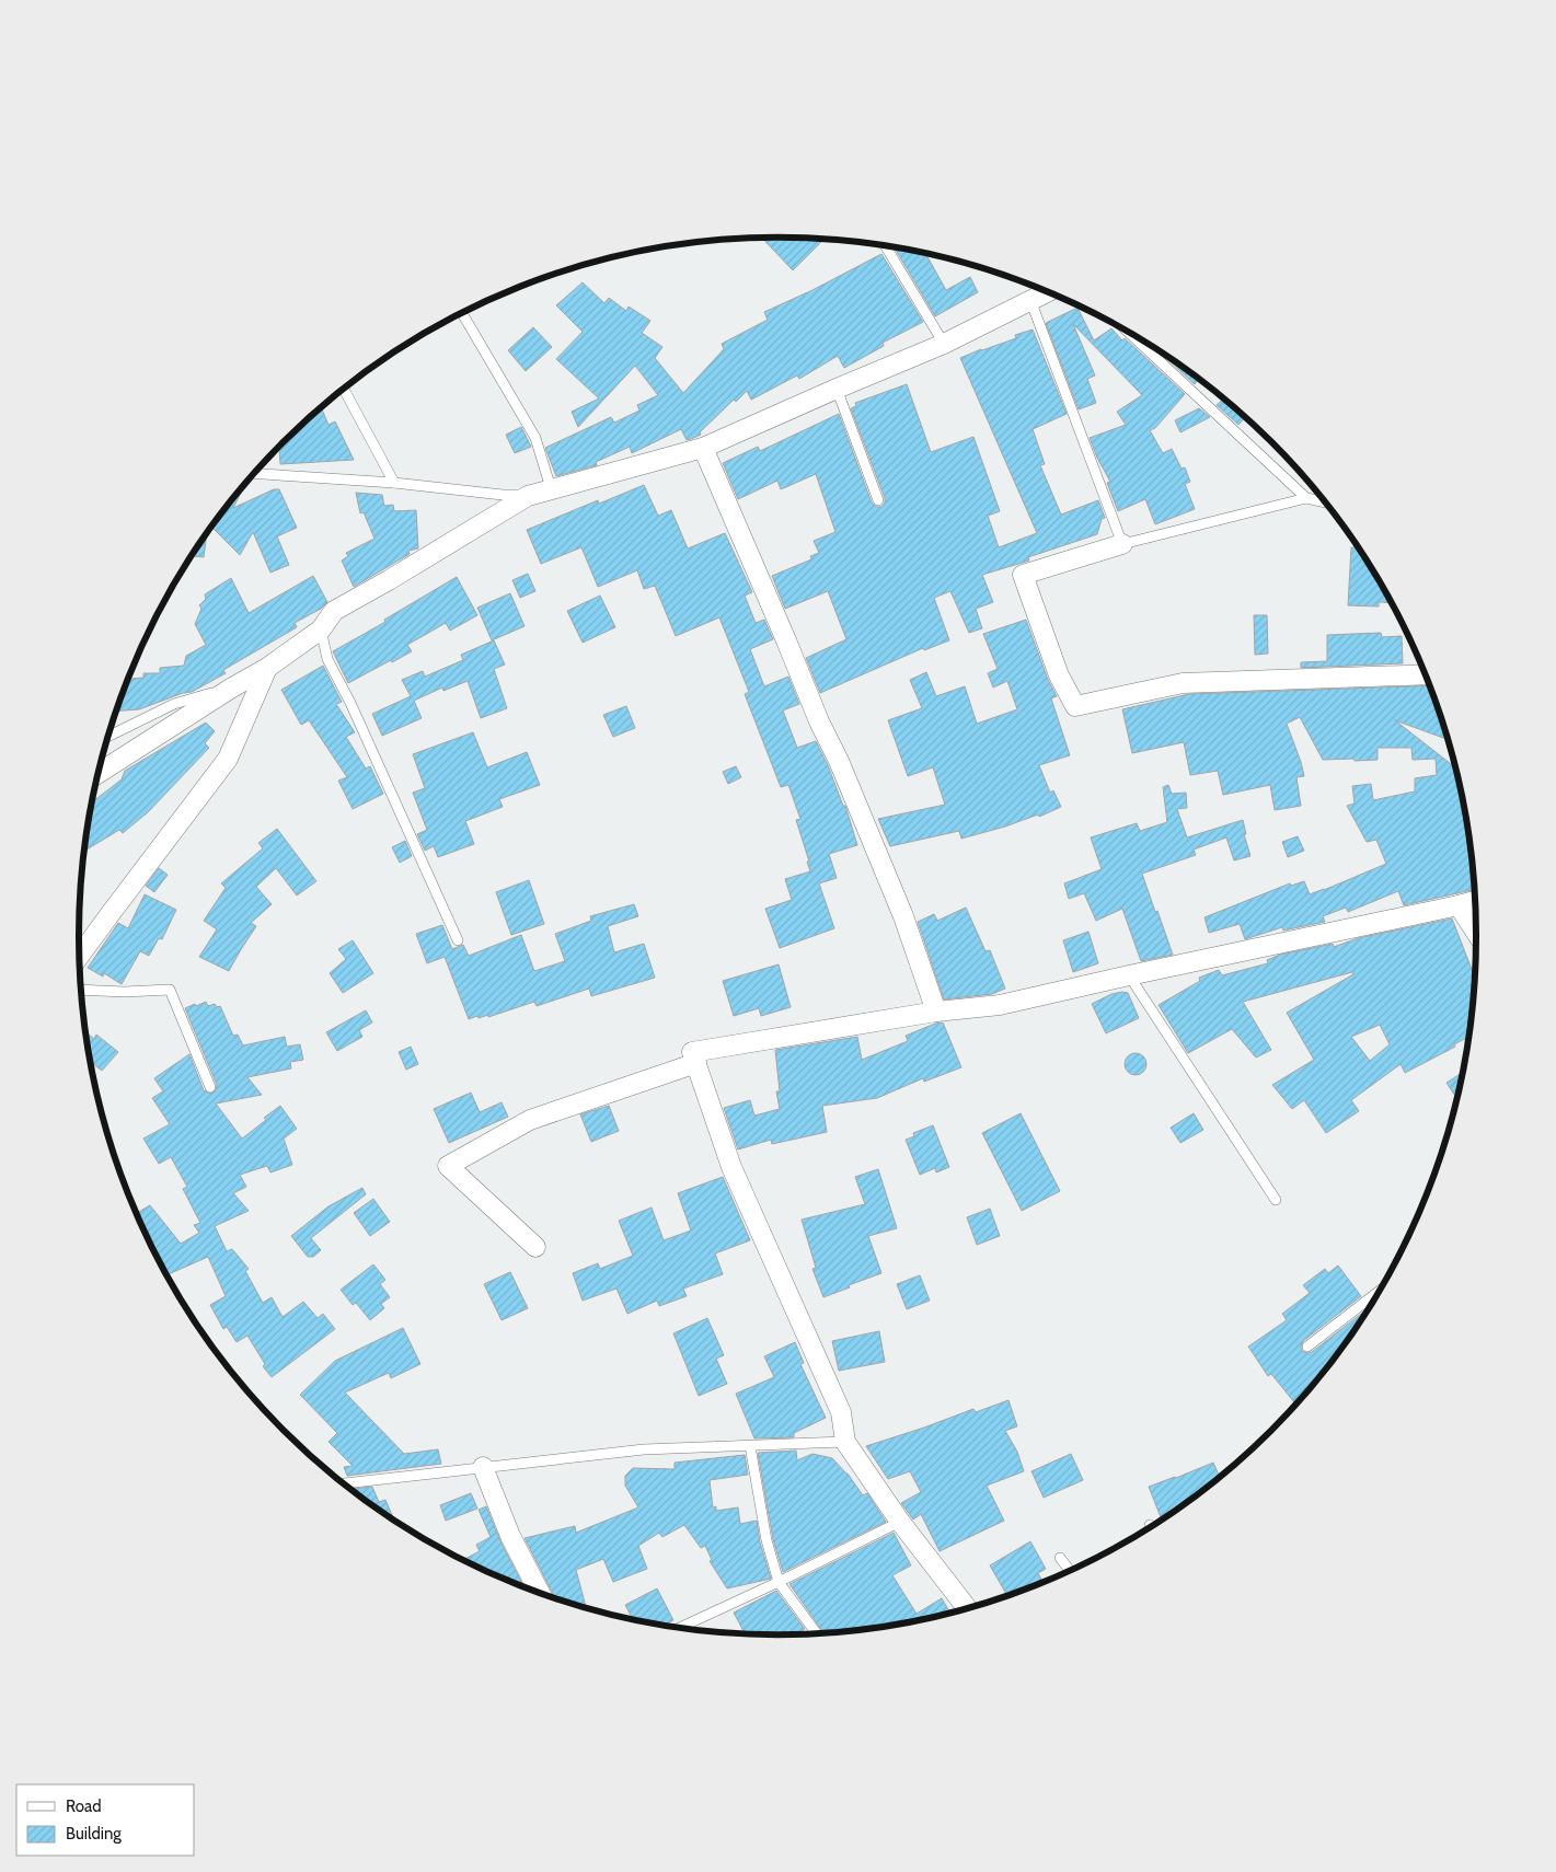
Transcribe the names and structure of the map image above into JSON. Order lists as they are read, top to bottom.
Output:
{
  "legend": ["Road", "Building"]
}
